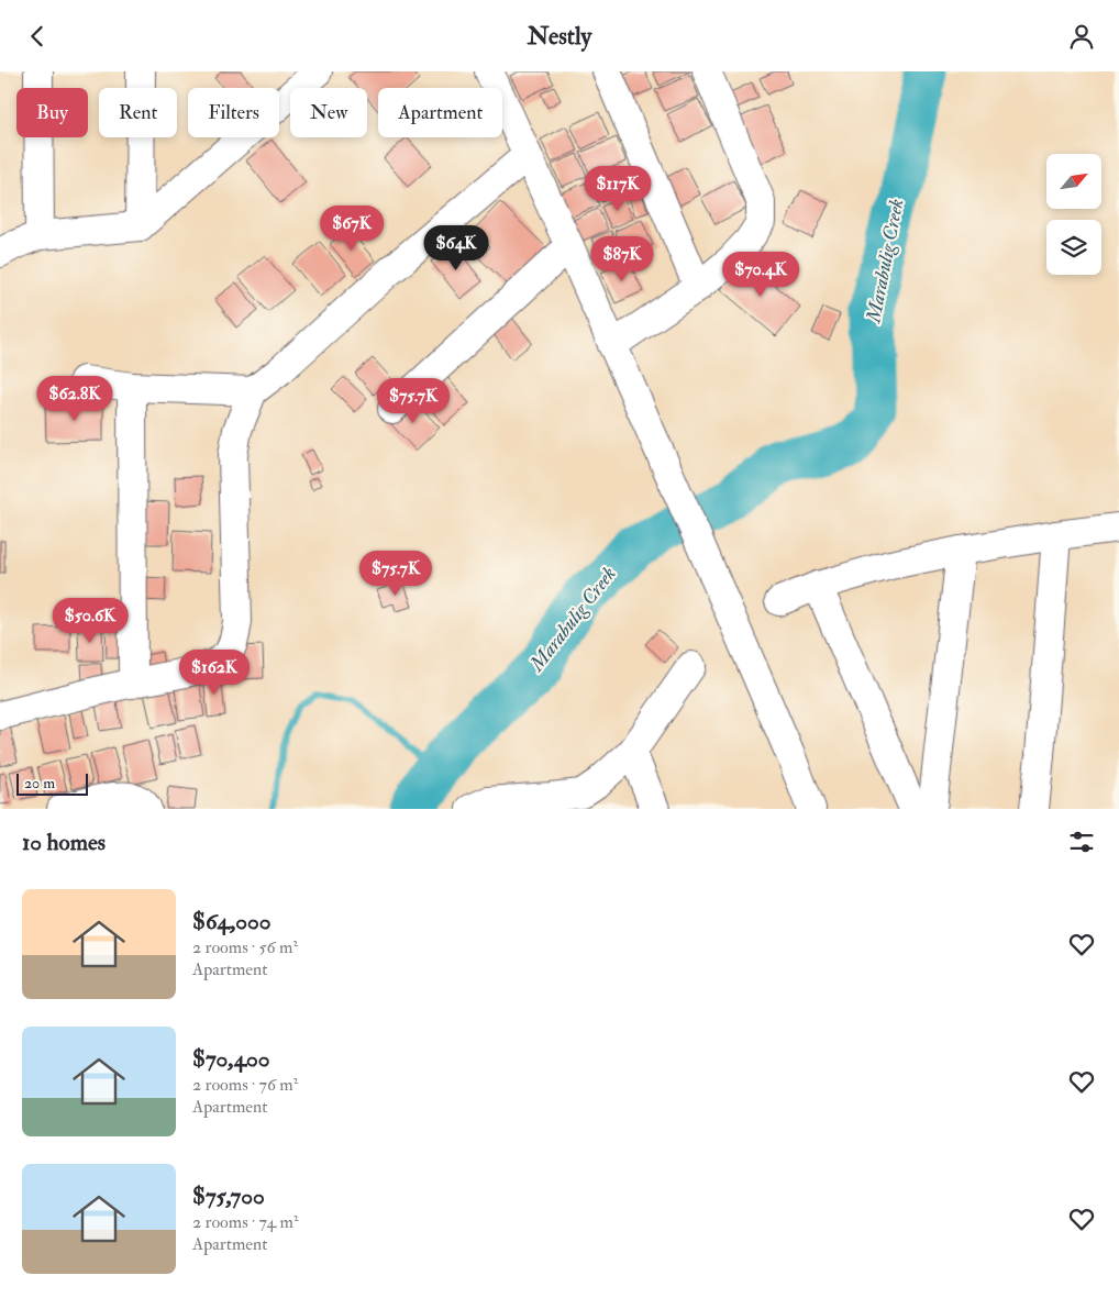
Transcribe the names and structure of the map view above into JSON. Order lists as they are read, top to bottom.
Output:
{
  "water": ["Marabulig Creek"],
  "scale_bar": "20 m",
  "north": "top right",
  "page": {
    "header": "Nestly",
    "chip": [
      "Buy",
      "Rent",
      "Filters",
      "New",
      "Apartment"
    ],
    "price": [
      "$117K",
      "$67K",
      "$64K",
      "$87K",
      "$70.4K",
      "$62.8K",
      "$75.7K",
      "$75.7K",
      "$50.6K",
      "$162K"
    ],
    "scale": "20 m",
    "heading": "10 homes",
    "list": [
      {
        "name": "$64,000",
        "note": "2 rooms · 56 m² · Apartment"
      },
      {
        "name": "$70,400",
        "note": "2 rooms · 76 m² · Apartment"
      },
      {
        "name": "$75,700",
        "note": "2 rooms · 74 m² · Apartment"
      }
    ]
  }
}
